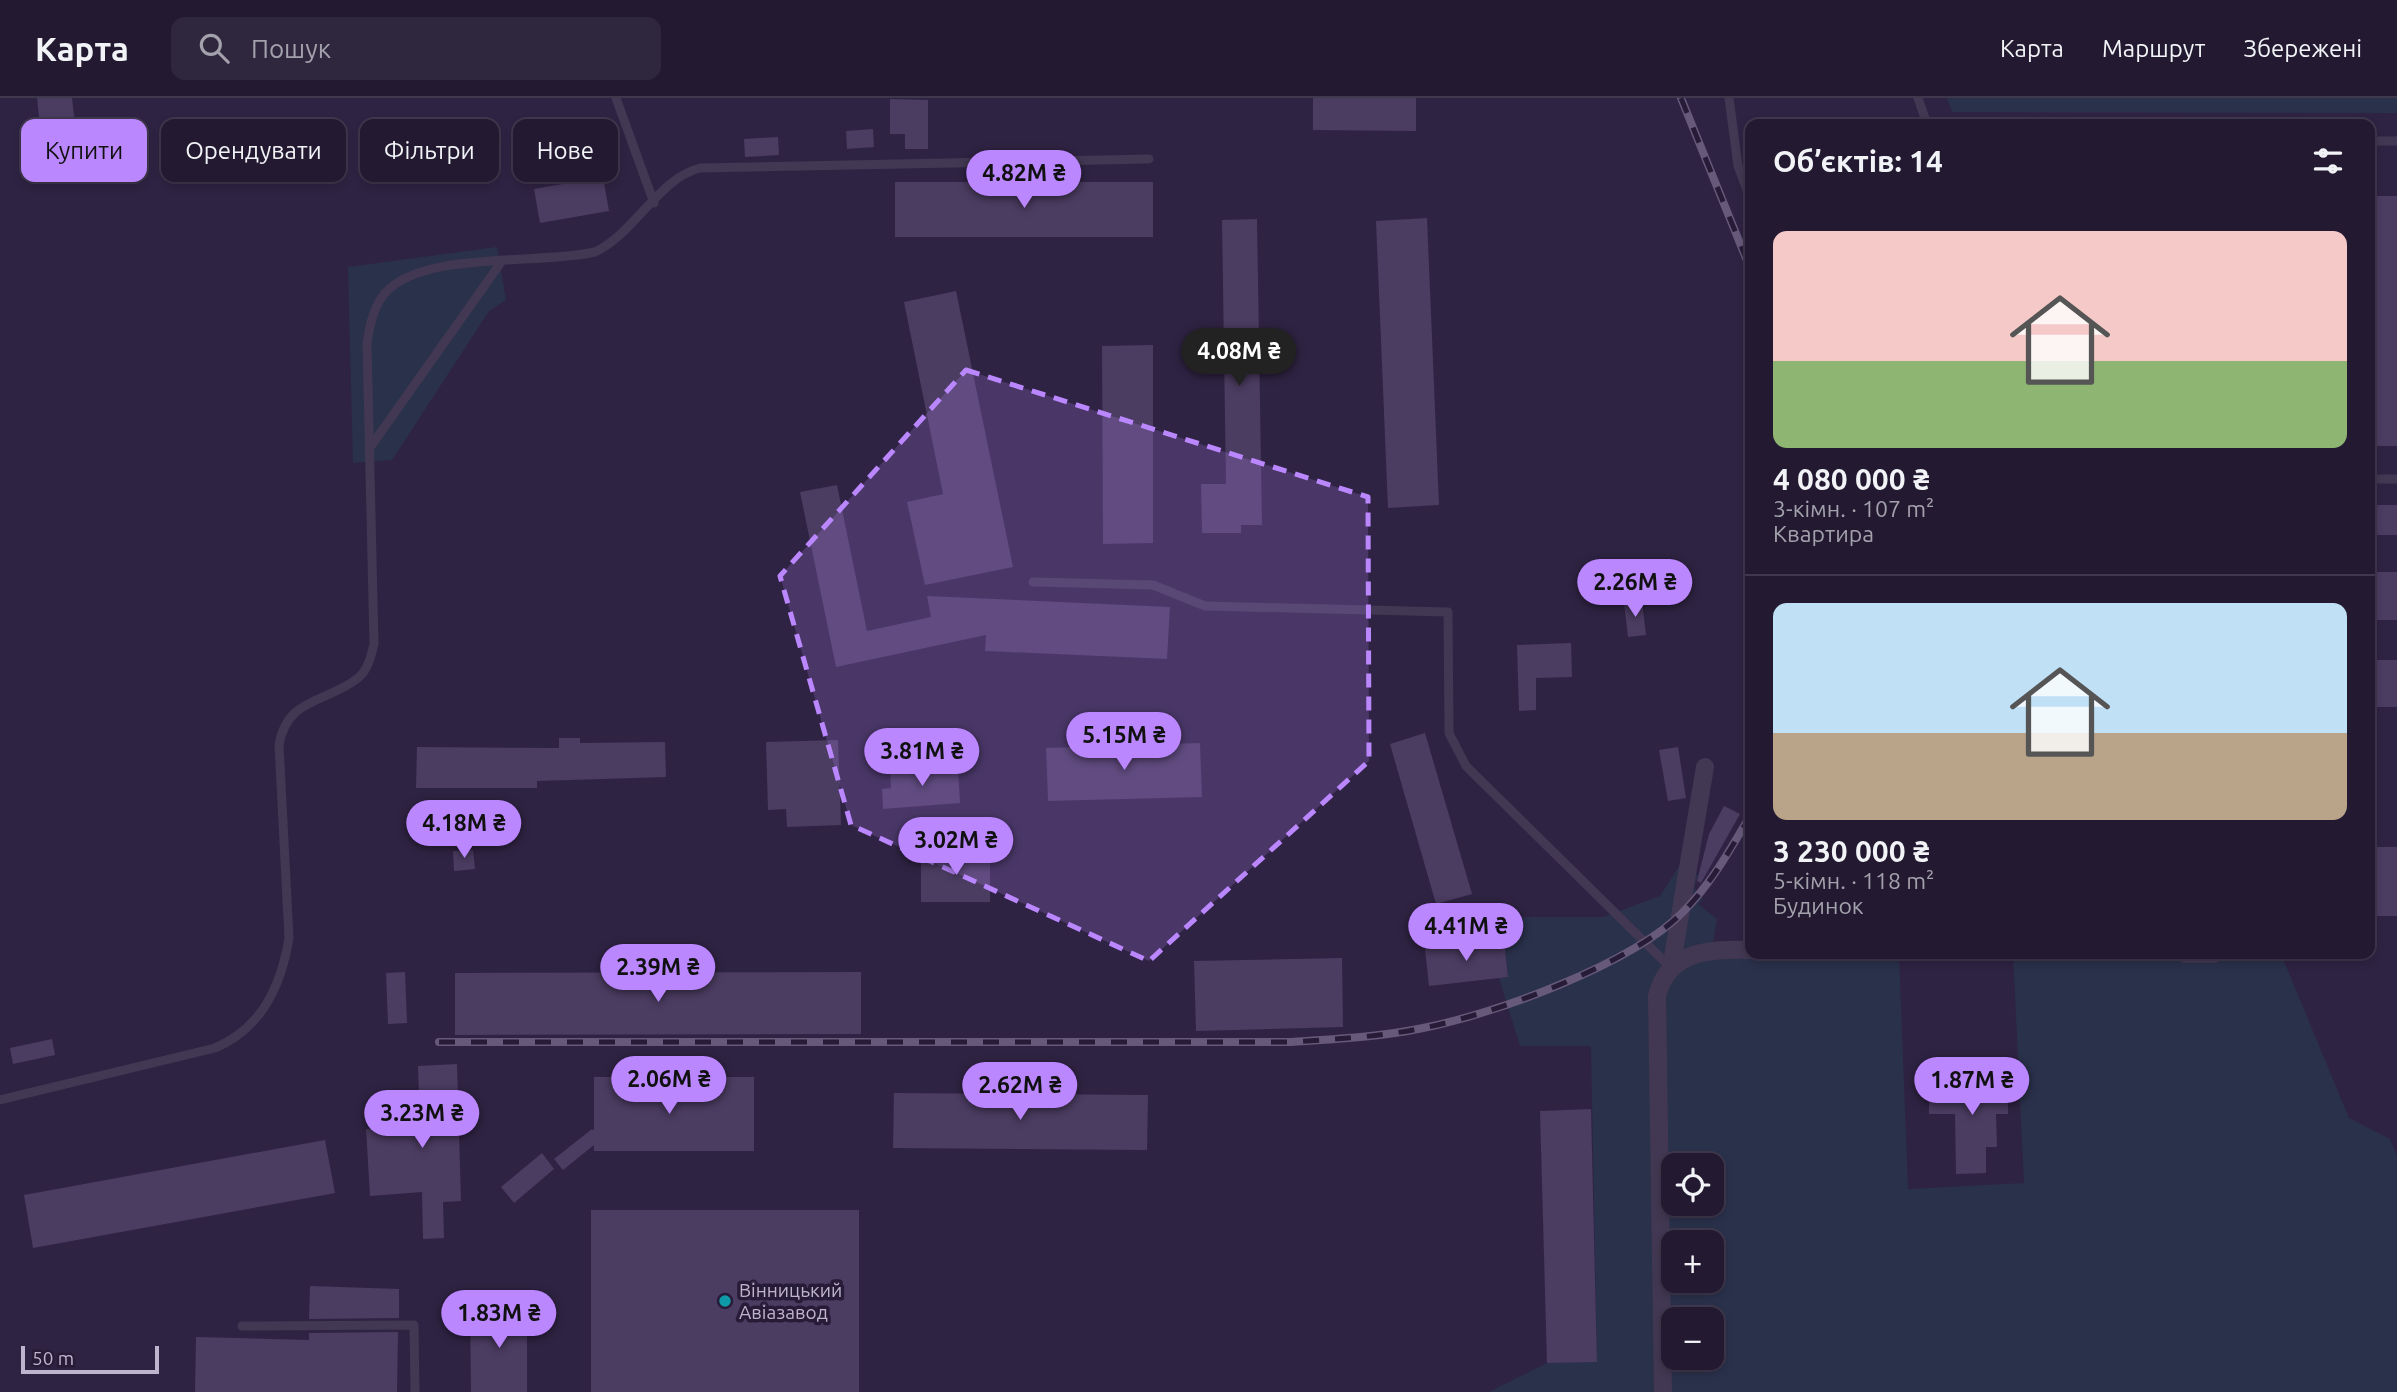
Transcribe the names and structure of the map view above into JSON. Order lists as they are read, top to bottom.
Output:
{
  "places": ["Вінницький Авіазавод"],
  "scale_bar": "50 m",
  "page": {
    "header": "Карта",
    "search": "Пошук",
    "nav": ["Карта", "Маршрут", "Збережені"],
    "chip": [
      "Купити",
      "Орендувати",
      "Фільтри",
      "Нове"
    ],
    "heading": "Об’єктів: 14",
    "price": [
      "4.82M ₴",
      "4.08M ₴",
      "2.26M ₴",
      "5.15M ₴",
      "3.81M ₴",
      "4.18M ₴",
      "3.02M ₴",
      "4.41M ₴",
      "2.39M ₴",
      "2.06M ₴",
      "1.87M ₴",
      "2.62M ₴",
      "3.23M ₴",
      "1.83M ₴"
    ],
    "list": [
      {
        "name": "4 080 000 ₴",
        "note": "3-кімн. · 107 m² · Квартира"
      },
      {
        "name": "3 230 000 ₴",
        "note": "5-кімн. · 118 m² · Будинок"
      }
    ],
    "map_buttons": ["+", "−"],
    "scale": "50 m"
  }
}
